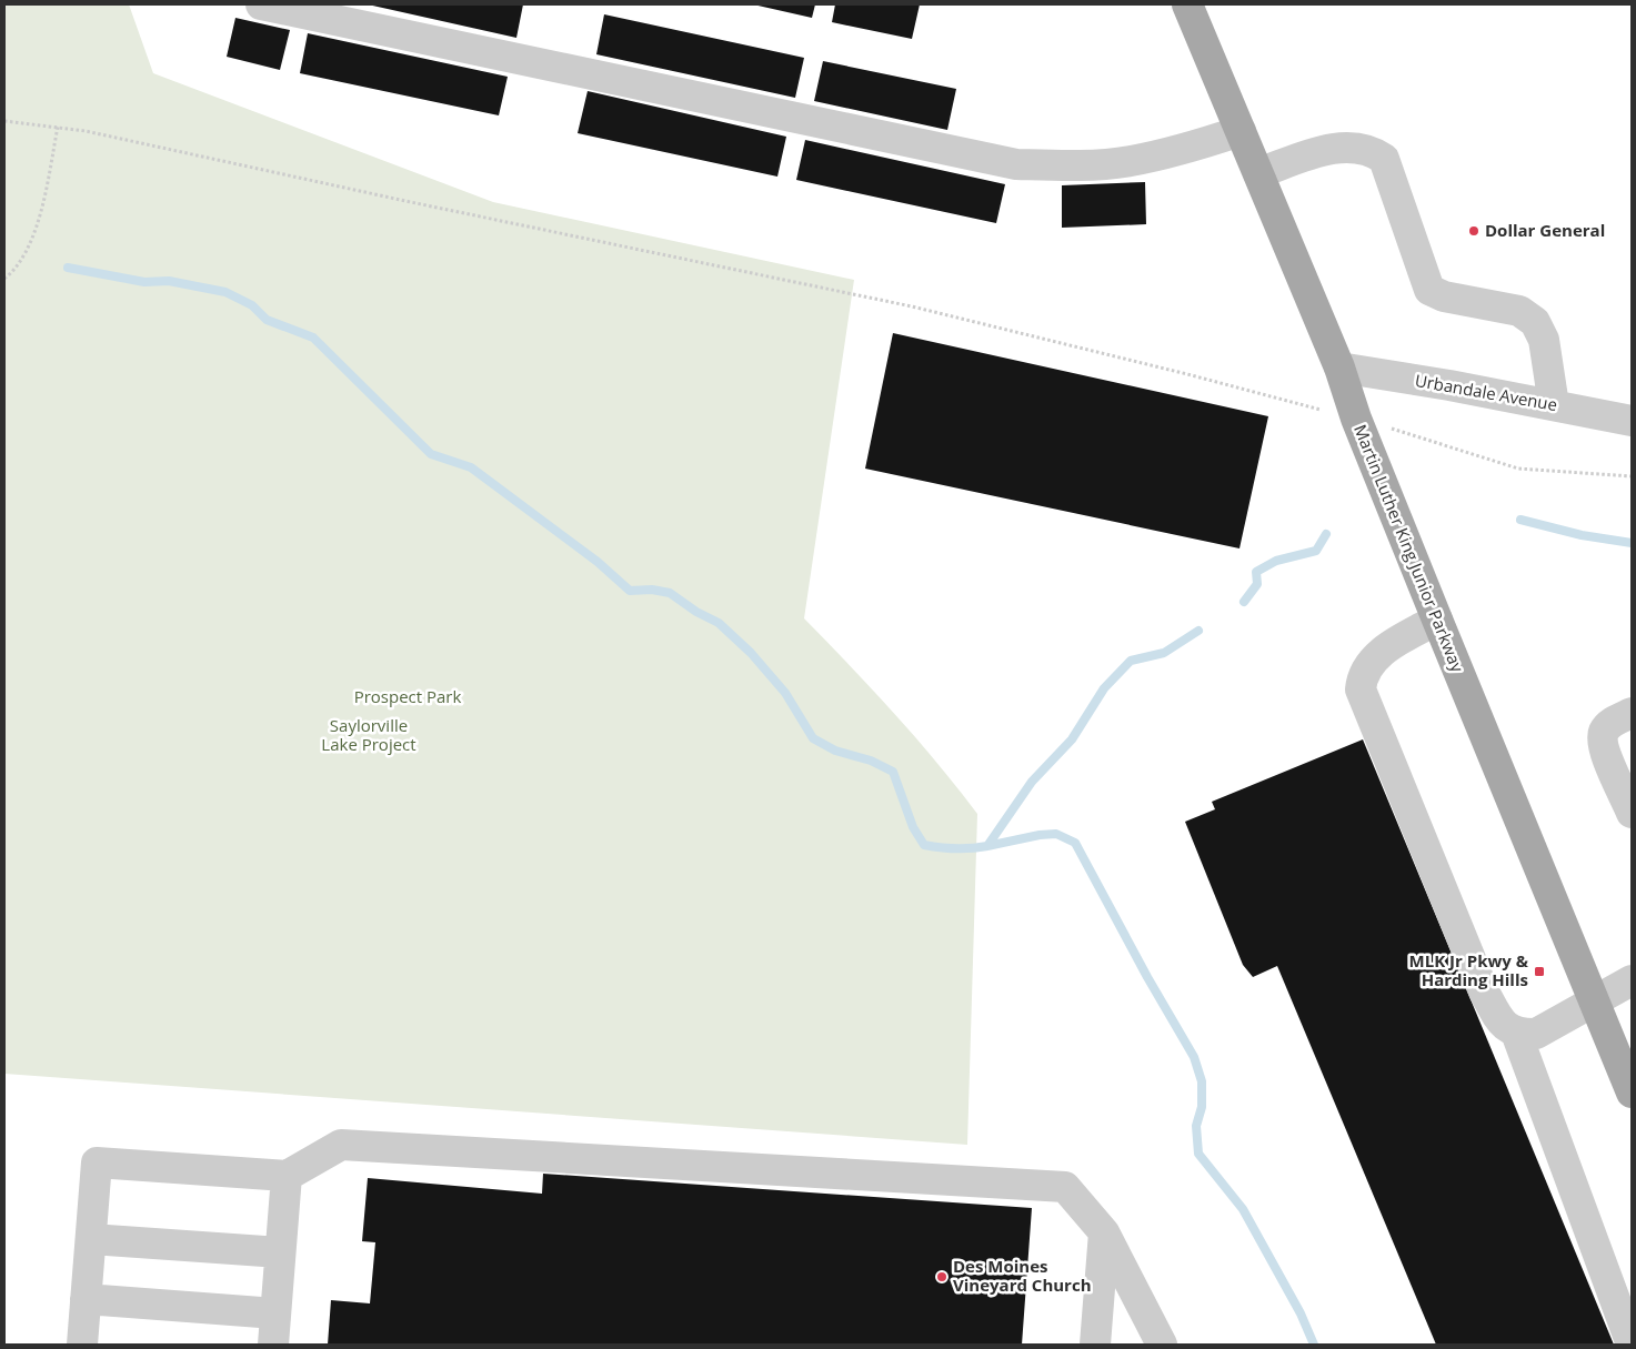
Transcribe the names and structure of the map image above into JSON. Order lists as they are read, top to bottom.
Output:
{
  "streets": {
    "main road": ["Martin Luther King Junior Parkway"],
    "street": ["Urbandale Avenue"]
  },
  "crossings": [
    ["Urbandale Avenue", "Martin Luther King Junior Parkway"]
  ],
  "parks": ["Prospect Park", "Saylorville Lake Project"],
  "places": {
    "other": ["Dollar General", "Des Moines Vineyard Church"],
    "transit": ["MLK Jr Pkwy & Harding Hills"]
  }
}
